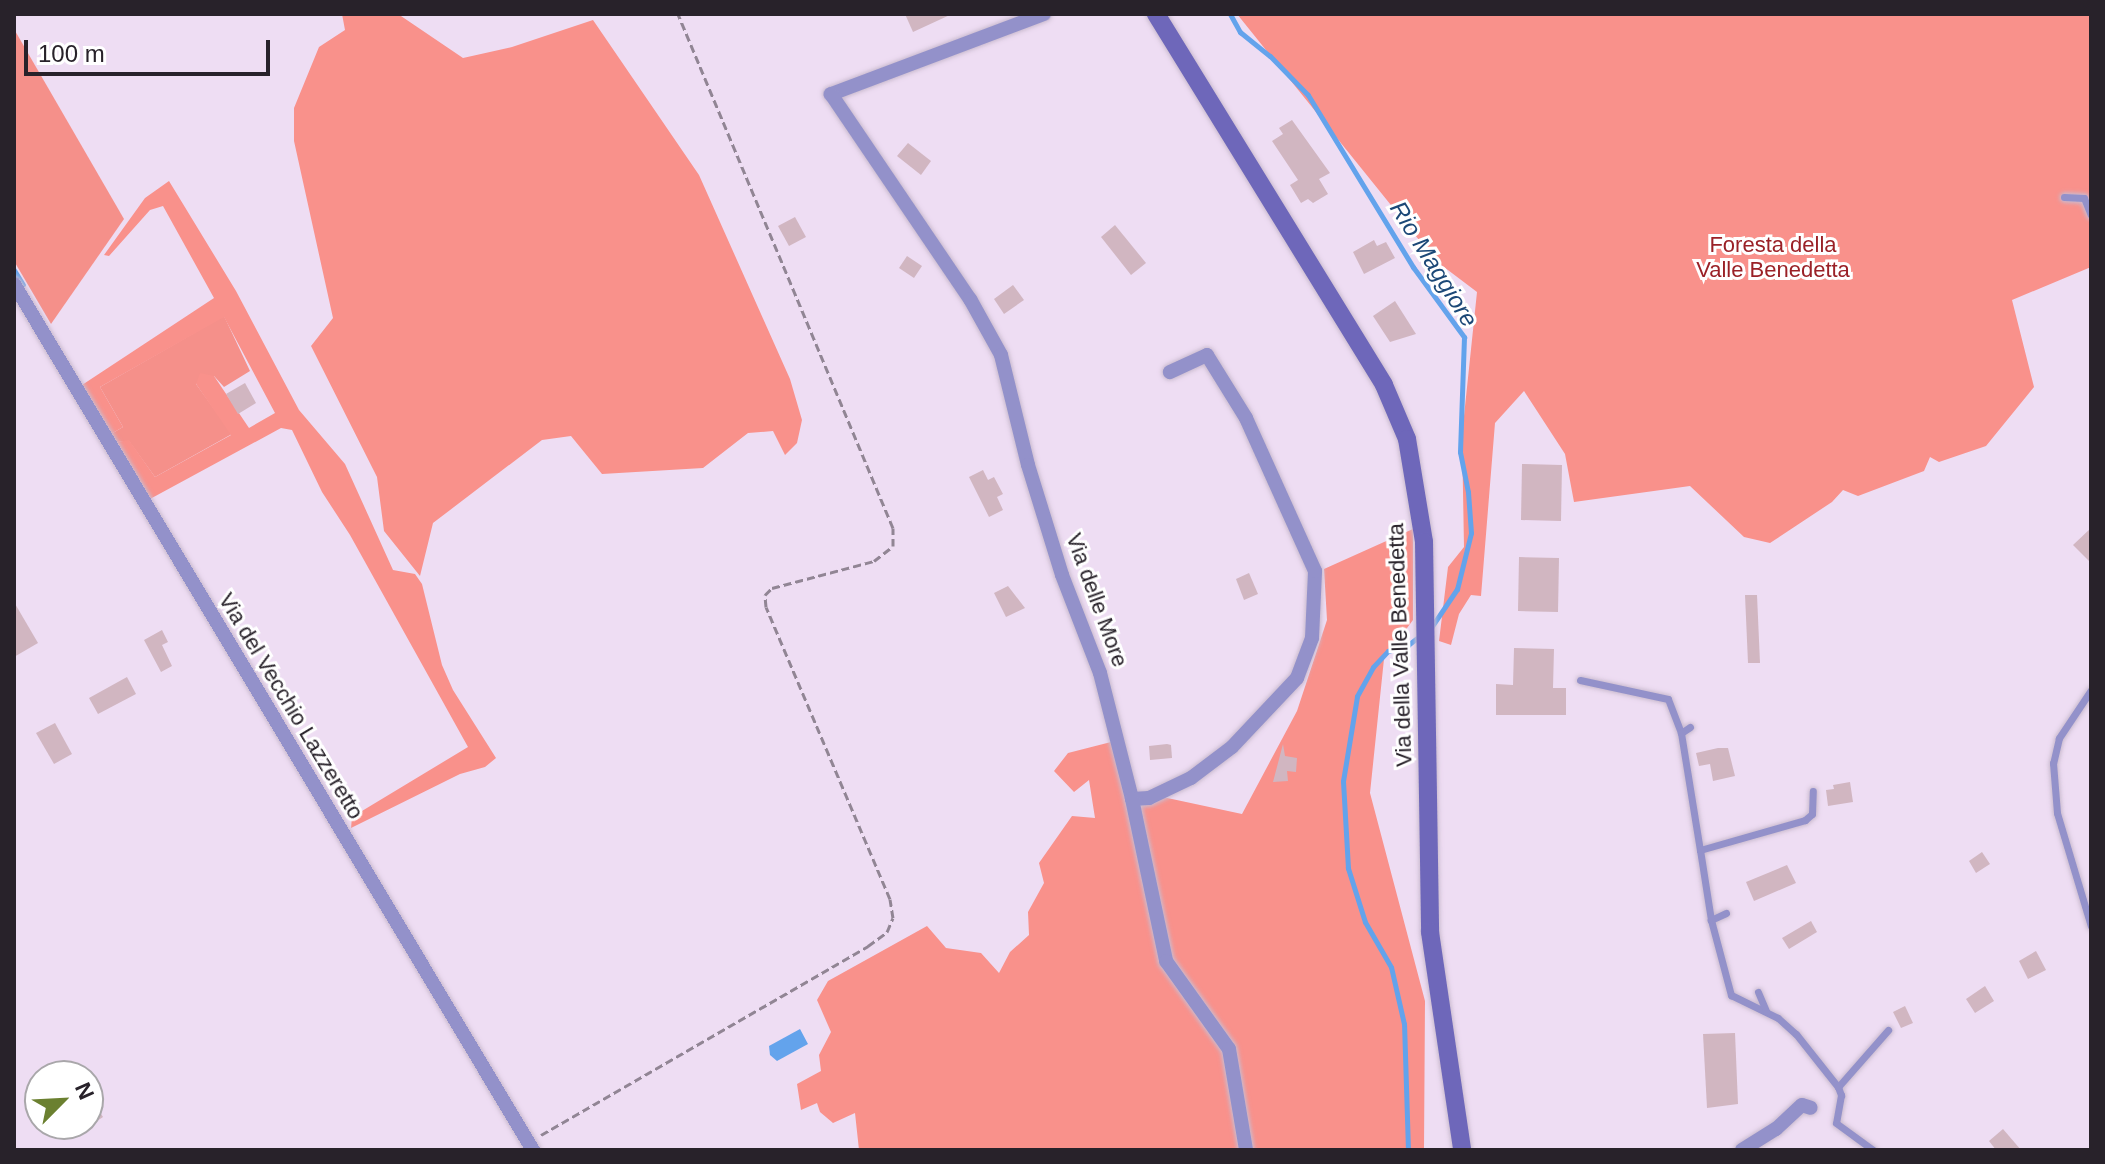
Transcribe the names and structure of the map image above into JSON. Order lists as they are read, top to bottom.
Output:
{
  "streets": {
    "main road": ["Via della Valle Benedetta"],
    "street": ["Via delle More", "Via del Vecchio Lazzeretto"]
  },
  "water": ["Rio Maggiore"],
  "parks": ["Foresta della Valle Benedetta"],
  "scale_bar": "100 m",
  "north": "top right"
}
